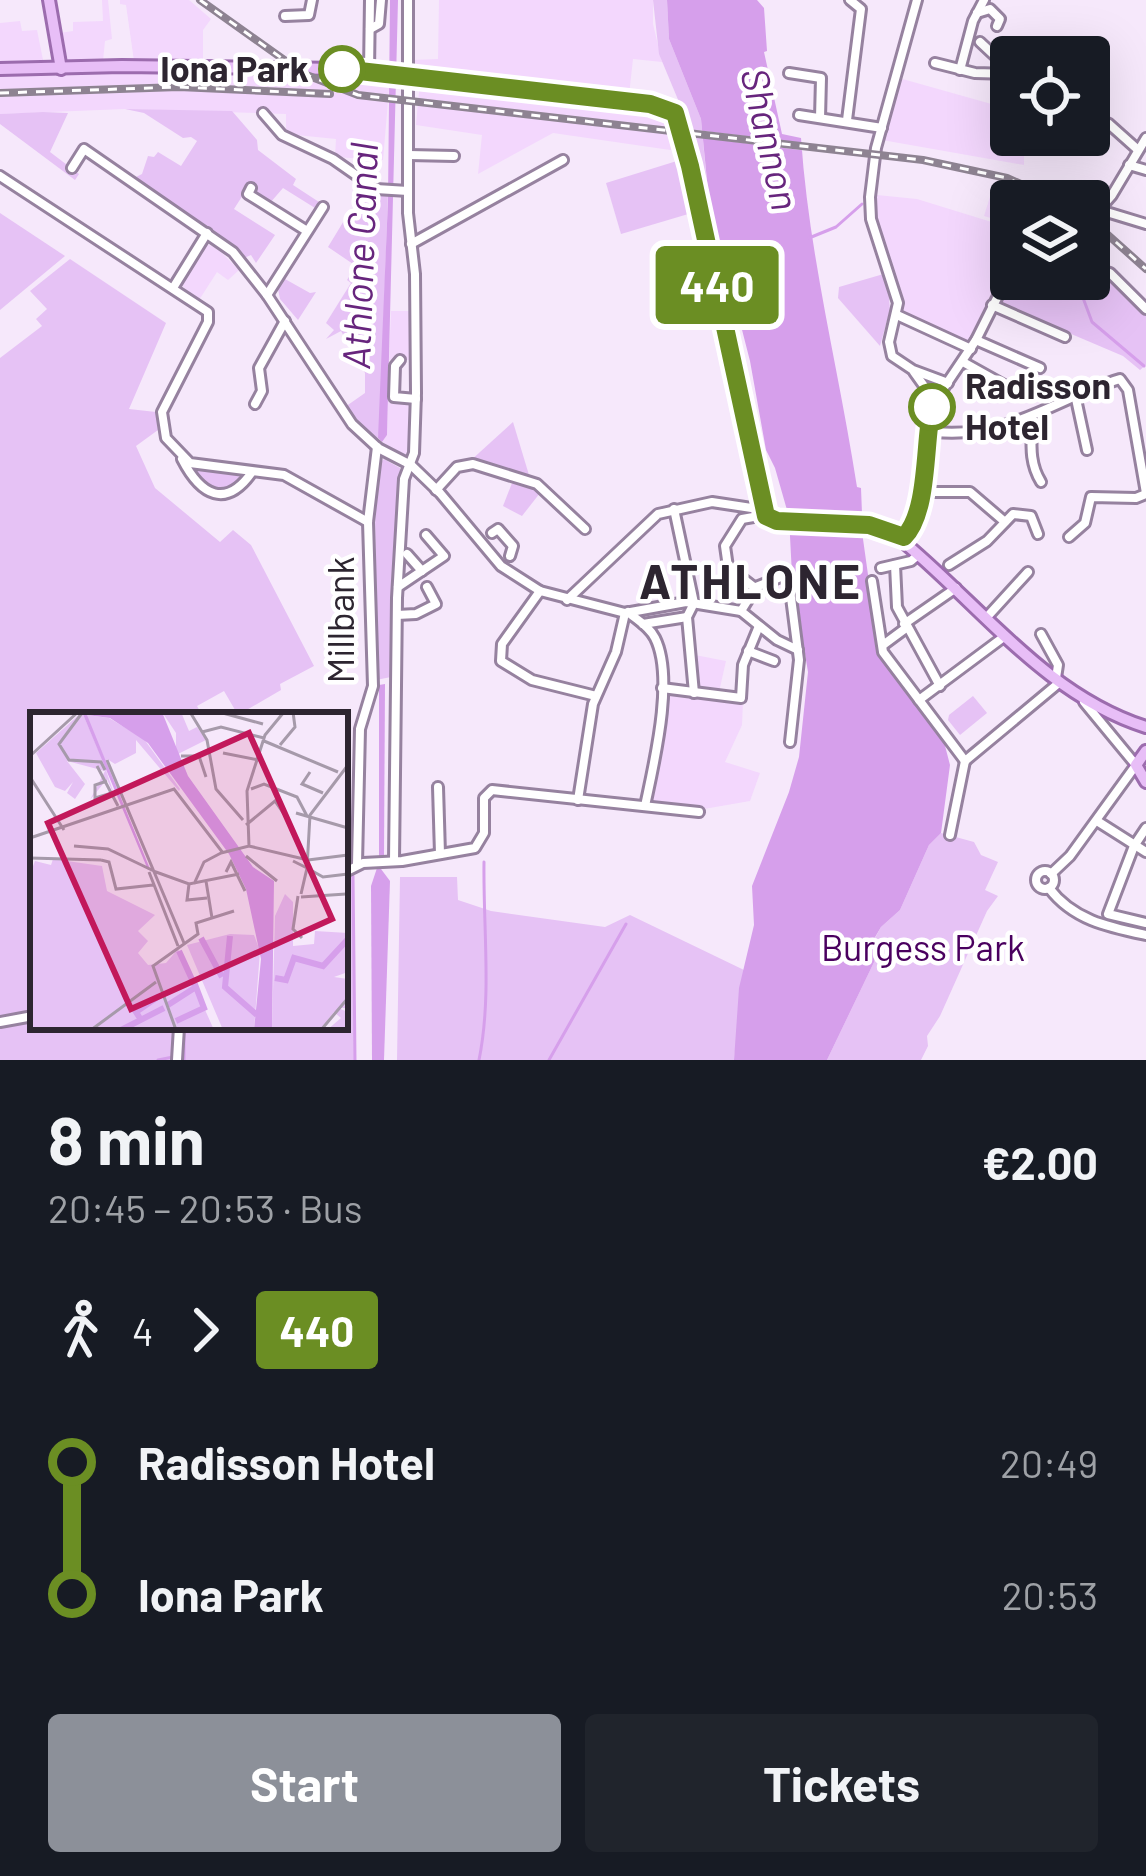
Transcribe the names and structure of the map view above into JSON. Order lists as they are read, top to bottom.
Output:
{
  "streets": {
    "street": ["Millbank"]
  },
  "districts": ["ATHLONE"],
  "water": ["Shannon", "Athlone Canal"],
  "parks": ["Burgess Park"],
  "places": ["Iona Park", "Radisson Hotel"],
  "lines": ["bus line 440"],
  "page": {
    "on_map": "440",
    "heading": ["8 min", "20:45 – 20:53 · Bus", "€2.00"],
    "legs": ["4", "440"],
    "list": [
      {
        "name": "Radisson Hotel",
        "value": "20:49"
      },
      {
        "name": "Iona Park",
        "value": "20:53"
      }
    ],
    "buttons": ["Start", "Tickets"]
  }
}
